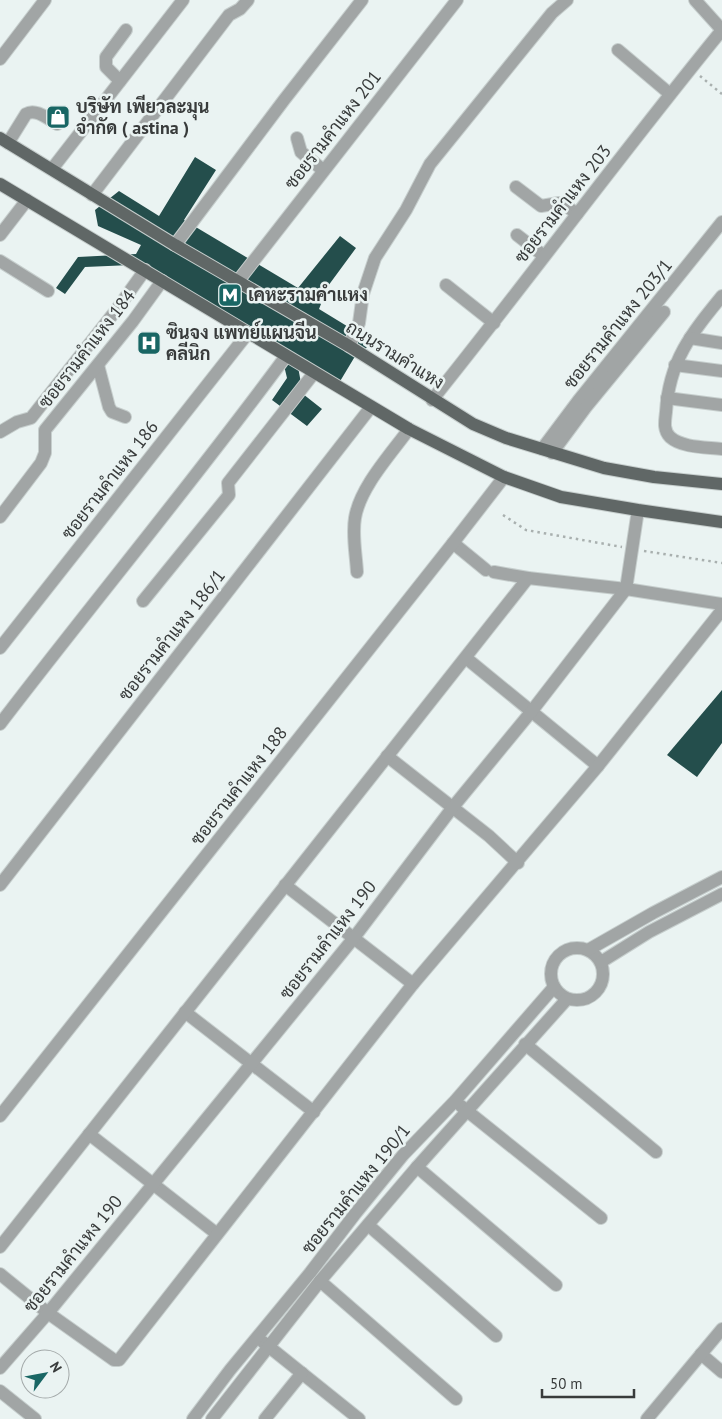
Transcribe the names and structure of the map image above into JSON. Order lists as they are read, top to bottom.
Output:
{
  "streets": {
    "main road": ["ถนนรามคำแหง"],
    "street": [
      "ซอยรามคำแหง 201",
      "ซอยรามคำแหง 203",
      "ซอยรามคำแหง 203/1",
      "ซอยรามคำแหง 184",
      "ซอยรามคำแหง 186",
      "ซอยรามคำแหง 186/1",
      "ซอยรามคำแหง 188",
      "ซอยรามคำแหง 190",
      "ซอยรามคำแหง 190/1"
    ]
  },
  "crossings": [
    ["ซอยรามคำแหง 201", "ถนนรามคำแหง"],
    ["ซอยรามคำแหง 203", "ถนนรามคำแหง"],
    ["ซอยรามคำแหง 203/1", "ถนนรามคำแหง"]
  ],
  "places": {
    "shop": ["บริษัท เพียวละมุน จำกัด ( astina )"],
    "metro station": ["เคหะรามคำแหง"],
    "hospital": ["ซินจง แพทย์แผนจีน คลีนิก"]
  },
  "scale_bar": "50 m",
  "north": "top right"
}
